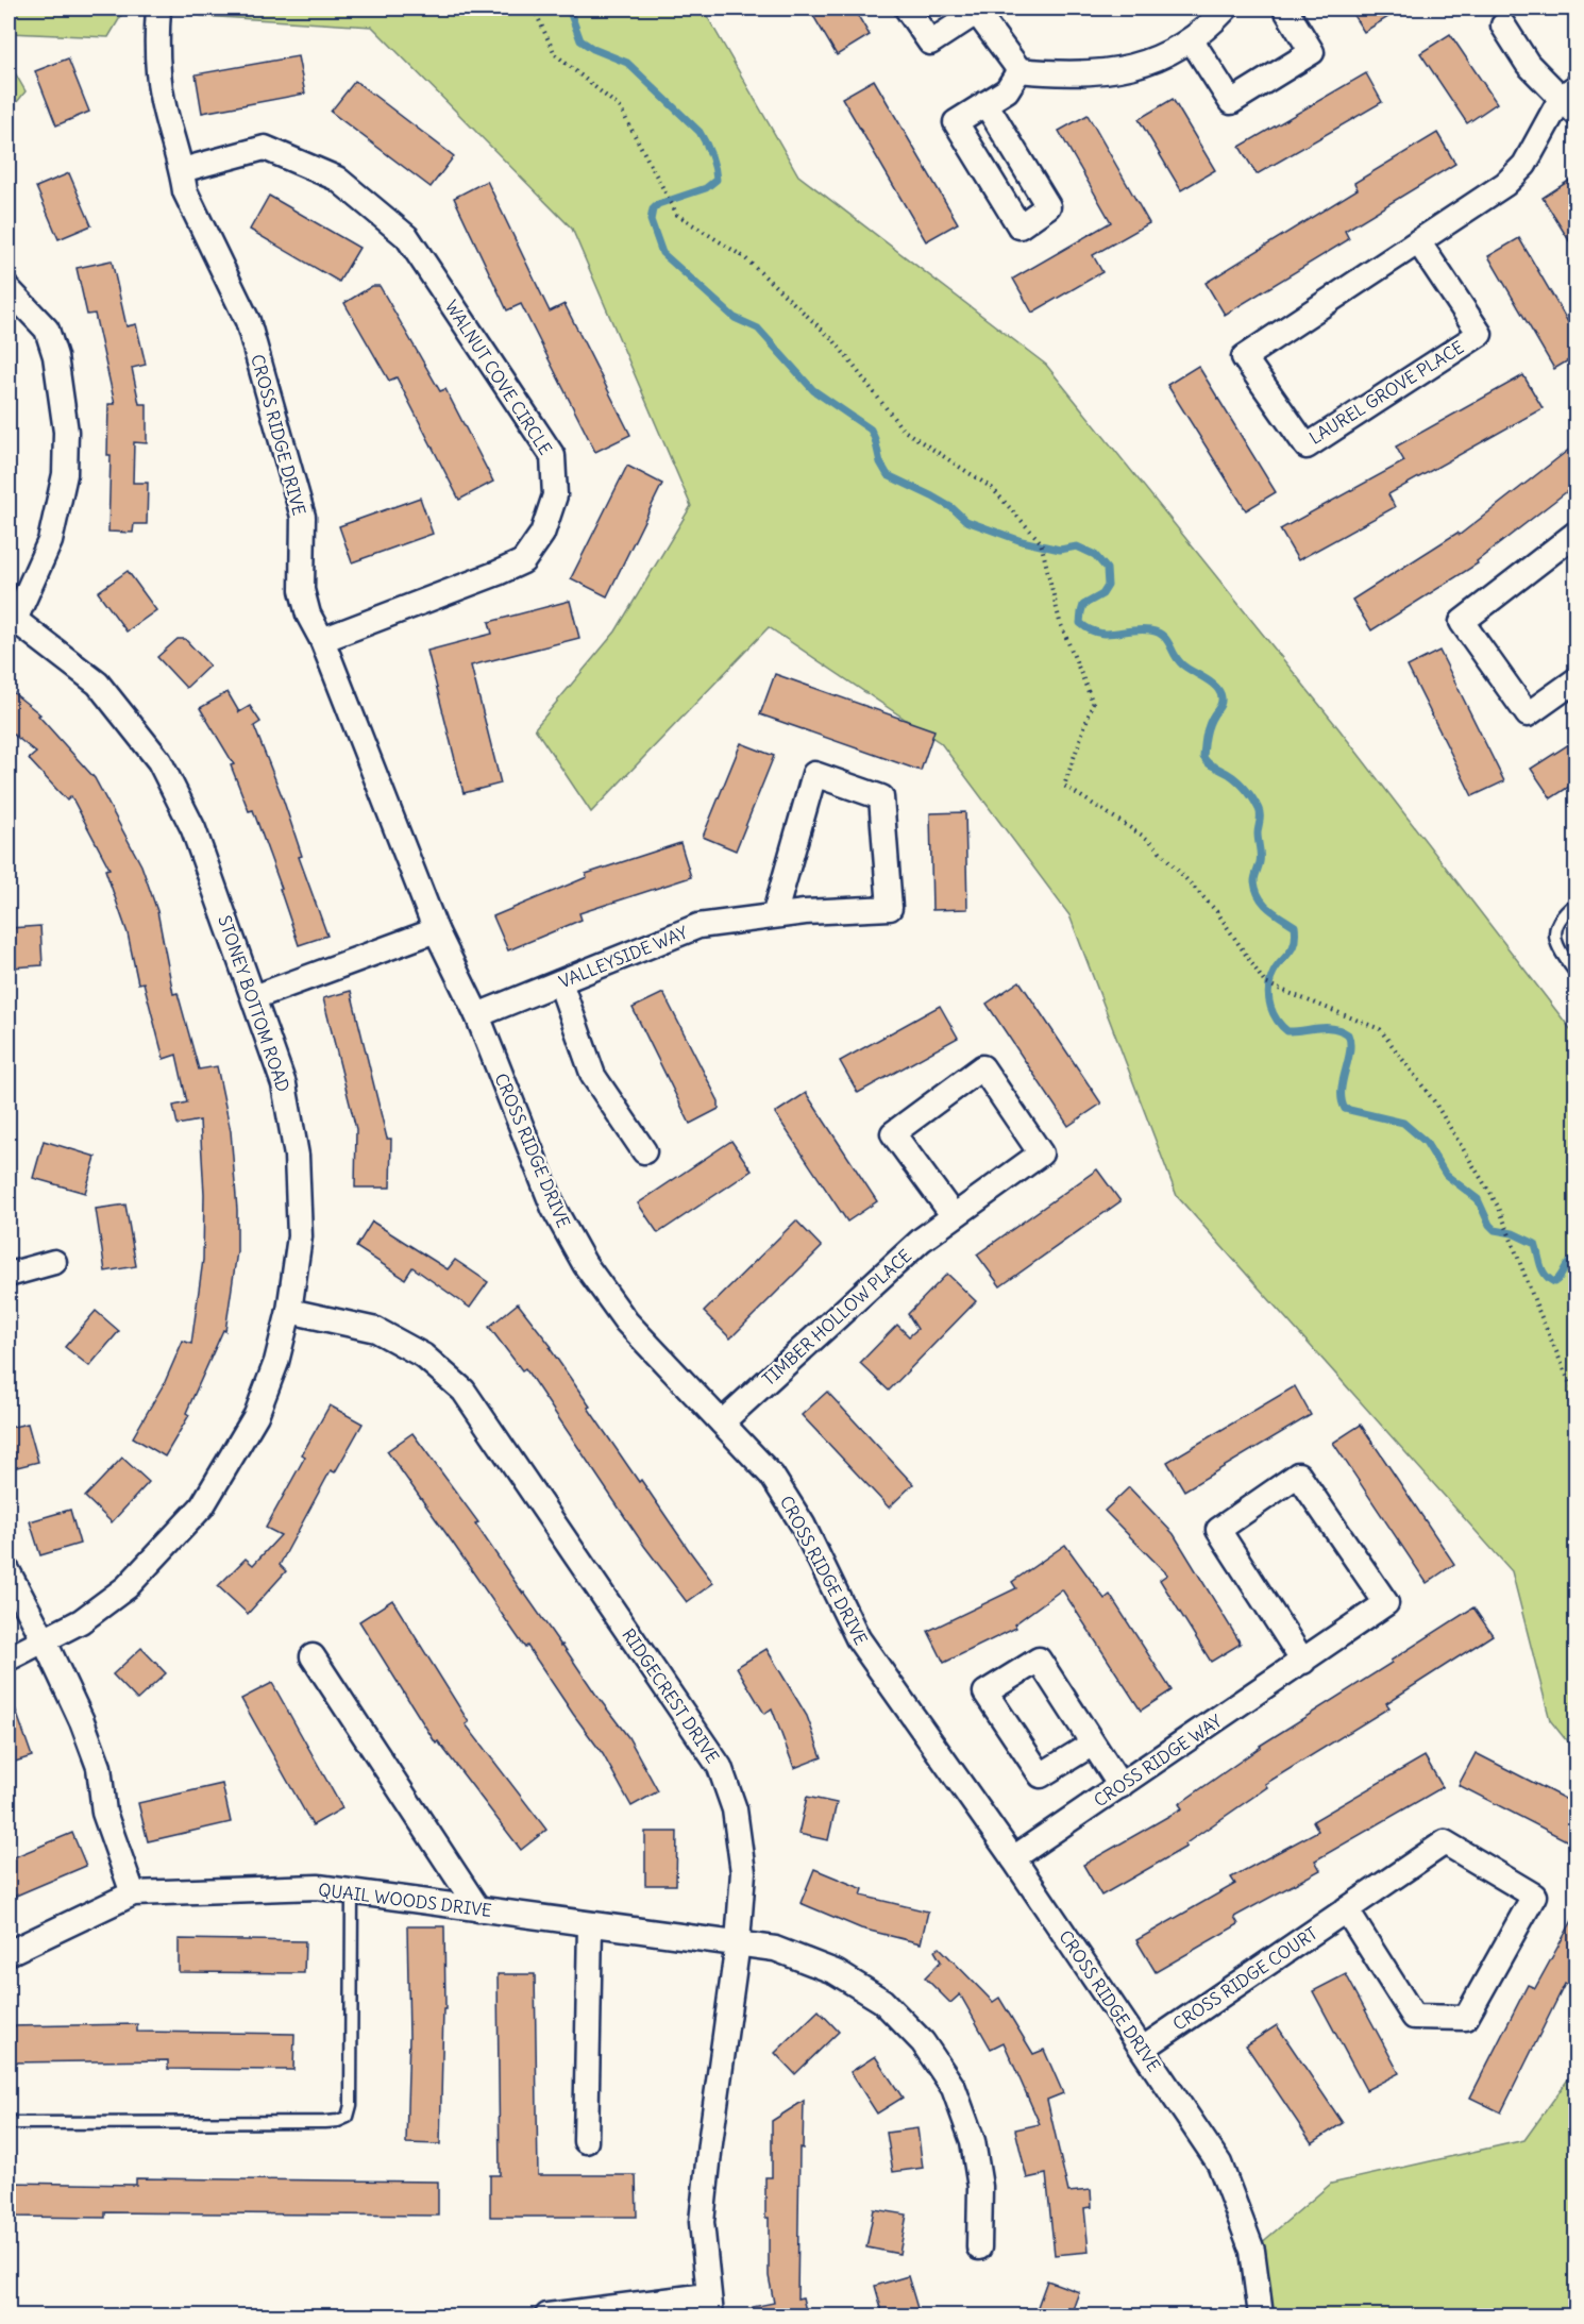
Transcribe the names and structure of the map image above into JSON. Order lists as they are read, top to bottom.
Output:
{
  "streets": {
    "street": [
      "WALNUT COVE CIRCLE",
      "LAUREL GROVE PLACE",
      "CROSS RIDGE DRIVE",
      "VALLEYSIDE WAY",
      "STONEY BOTTOM ROAD",
      "TIMBER HOLLOW PLACE",
      "RIDGECREST DRIVE",
      "CROSS RIDGE WAY",
      "QUAIL WOODS DRIVE",
      "CROSS RIDGE COURT"
    ]
  },
  "crossings": [
    ["WALNUT COVE CIRCLE", "CROSS RIDGE DRIVE"],
    ["CROSS RIDGE DRIVE", "VALLEYSIDE WAY"],
    ["CROSS RIDGE DRIVE", "TIMBER HOLLOW PLACE"],
    ["CROSS RIDGE DRIVE", "CROSS RIDGE WAY"],
    ["CROSS RIDGE DRIVE", "CROSS RIDGE COURT"],
    ["STONEY BOTTOM ROAD", "RIDGECREST DRIVE"],
    ["RIDGECREST DRIVE", "QUAIL WOODS DRIVE"]
  ]
}
